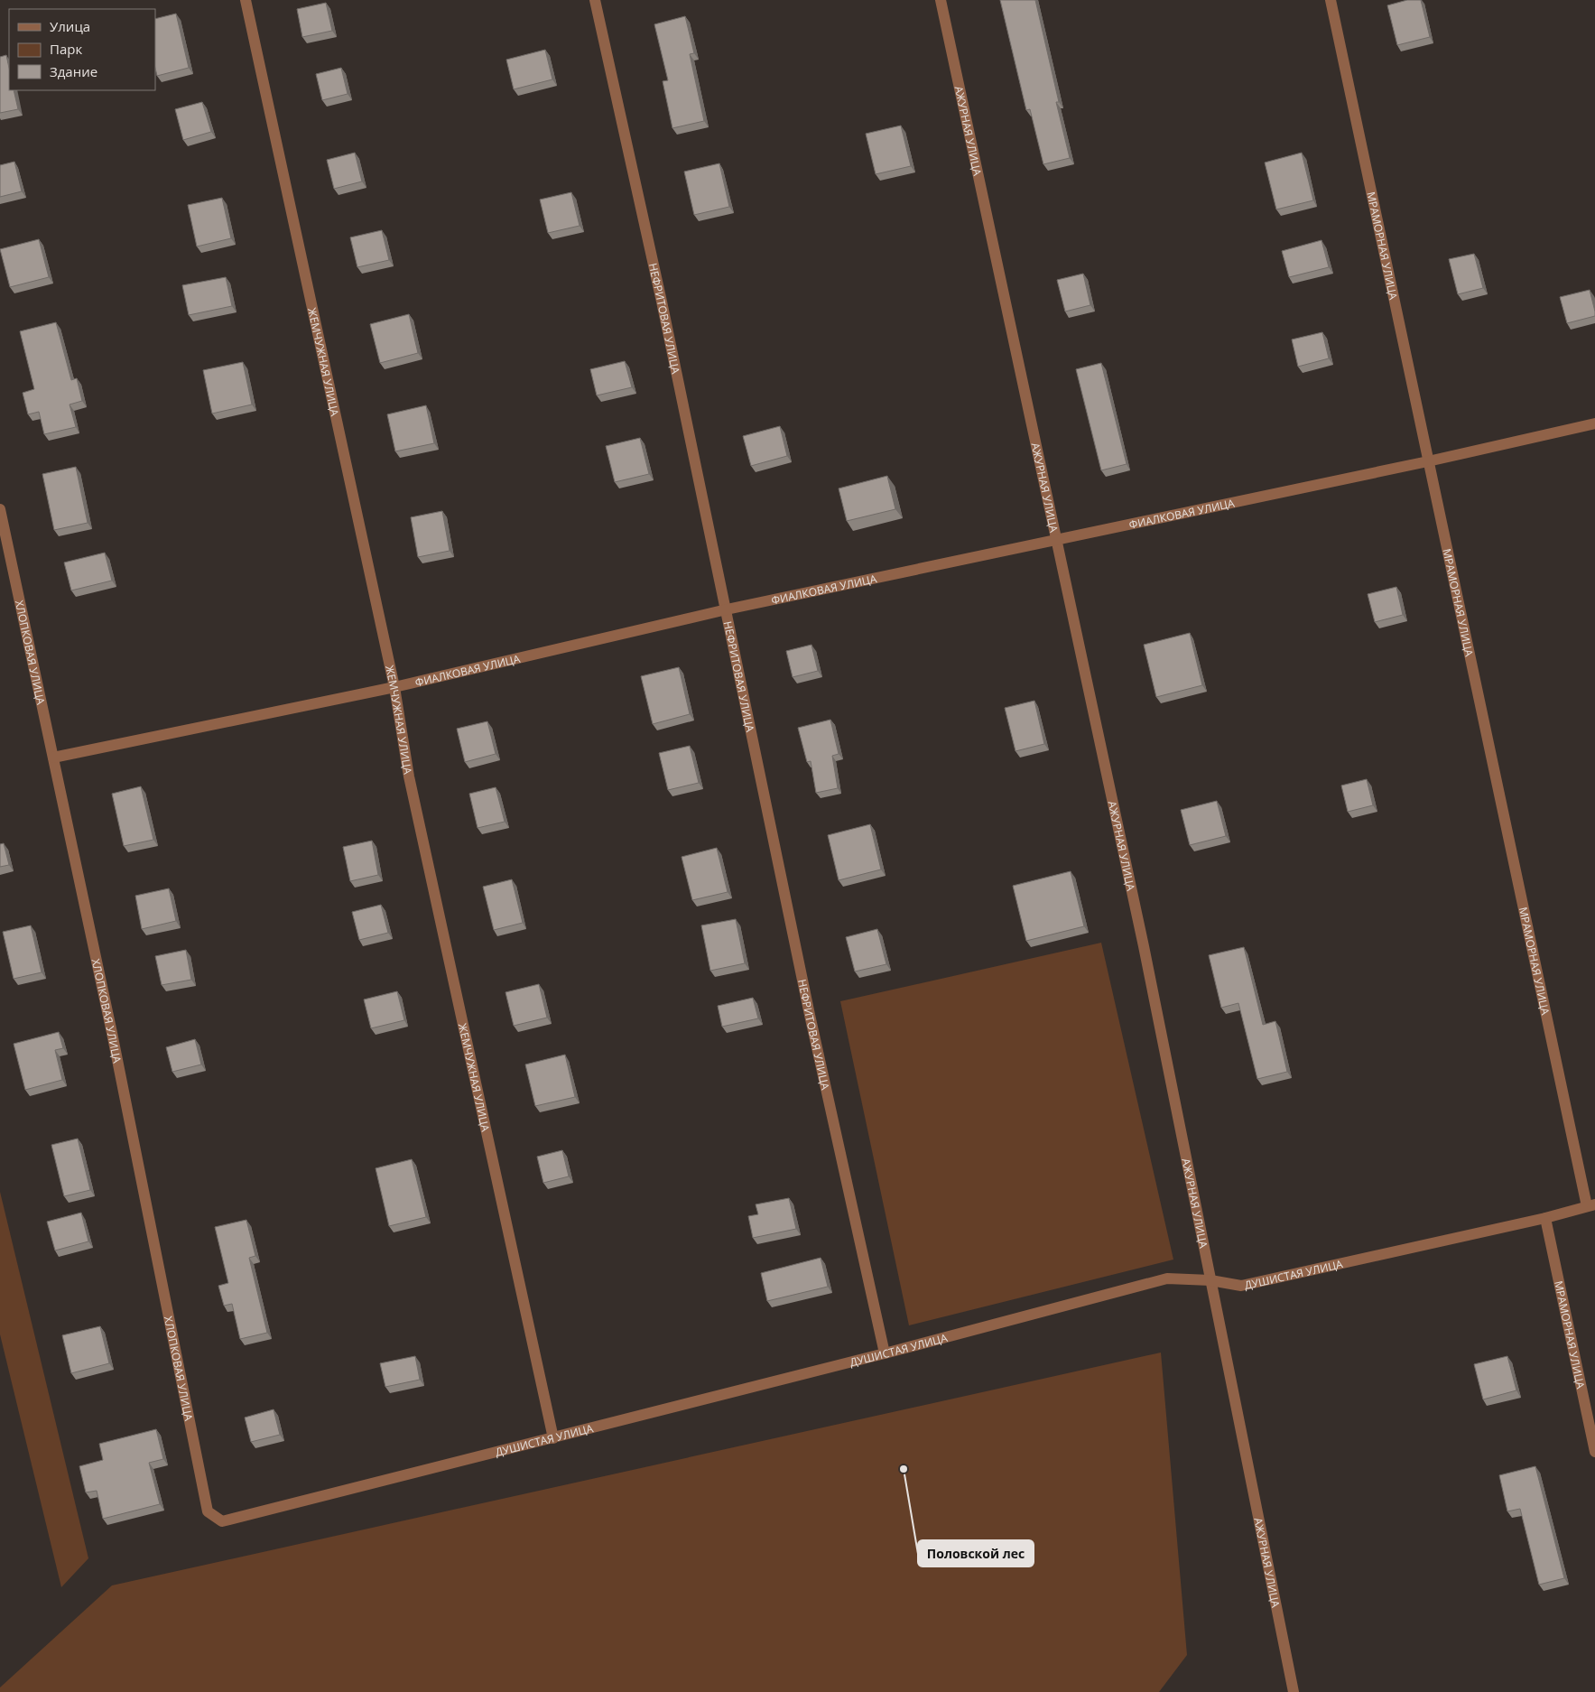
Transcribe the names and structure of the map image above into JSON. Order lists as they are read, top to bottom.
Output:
{
  "streets": {
    "street": [
      "АЖУРНАЯ УЛИЦА",
      "МРАМОРНАЯ УЛИЦА",
      "НЕФРИТОВАЯ УЛИЦА",
      "ЖЕМЧУЖНАЯ УЛИЦА",
      "ФИАЛКОВАЯ УЛИЦА",
      "ХЛОПКОВАЯ УЛИЦА",
      "ДУШИСТАЯ УЛИЦА"
    ]
  },
  "crossings": [
    ["АЖУРНАЯ УЛИЦА", "ФИАЛКОВАЯ УЛИЦА"],
    ["АЖУРНАЯ УЛИЦА", "ДУШИСТАЯ УЛИЦА"],
    ["МРАМОРНАЯ УЛИЦА", "ФИАЛКОВАЯ УЛИЦА"],
    ["МРАМОРНАЯ УЛИЦА", "ДУШИСТАЯ УЛИЦА"],
    ["НЕФРИТОВАЯ УЛИЦА", "ФИАЛКОВАЯ УЛИЦА"],
    ["НЕФРИТОВАЯ УЛИЦА", "ДУШИСТАЯ УЛИЦА"],
    ["ЖЕМЧУЖНАЯ УЛИЦА", "ФИАЛКОВАЯ УЛИЦА"],
    ["ЖЕМЧУЖНАЯ УЛИЦА", "ДУШИСТАЯ УЛИЦА"],
    ["ФИАЛКОВАЯ УЛИЦА", "ХЛОПКОВАЯ УЛИЦА"],
    ["ХЛОПКОВАЯ УЛИЦА", "ДУШИСТАЯ УЛИЦА"]
  ],
  "places": ["Половской лес"],
  "legend": ["Улица", "Парк", "Здание"]
}
